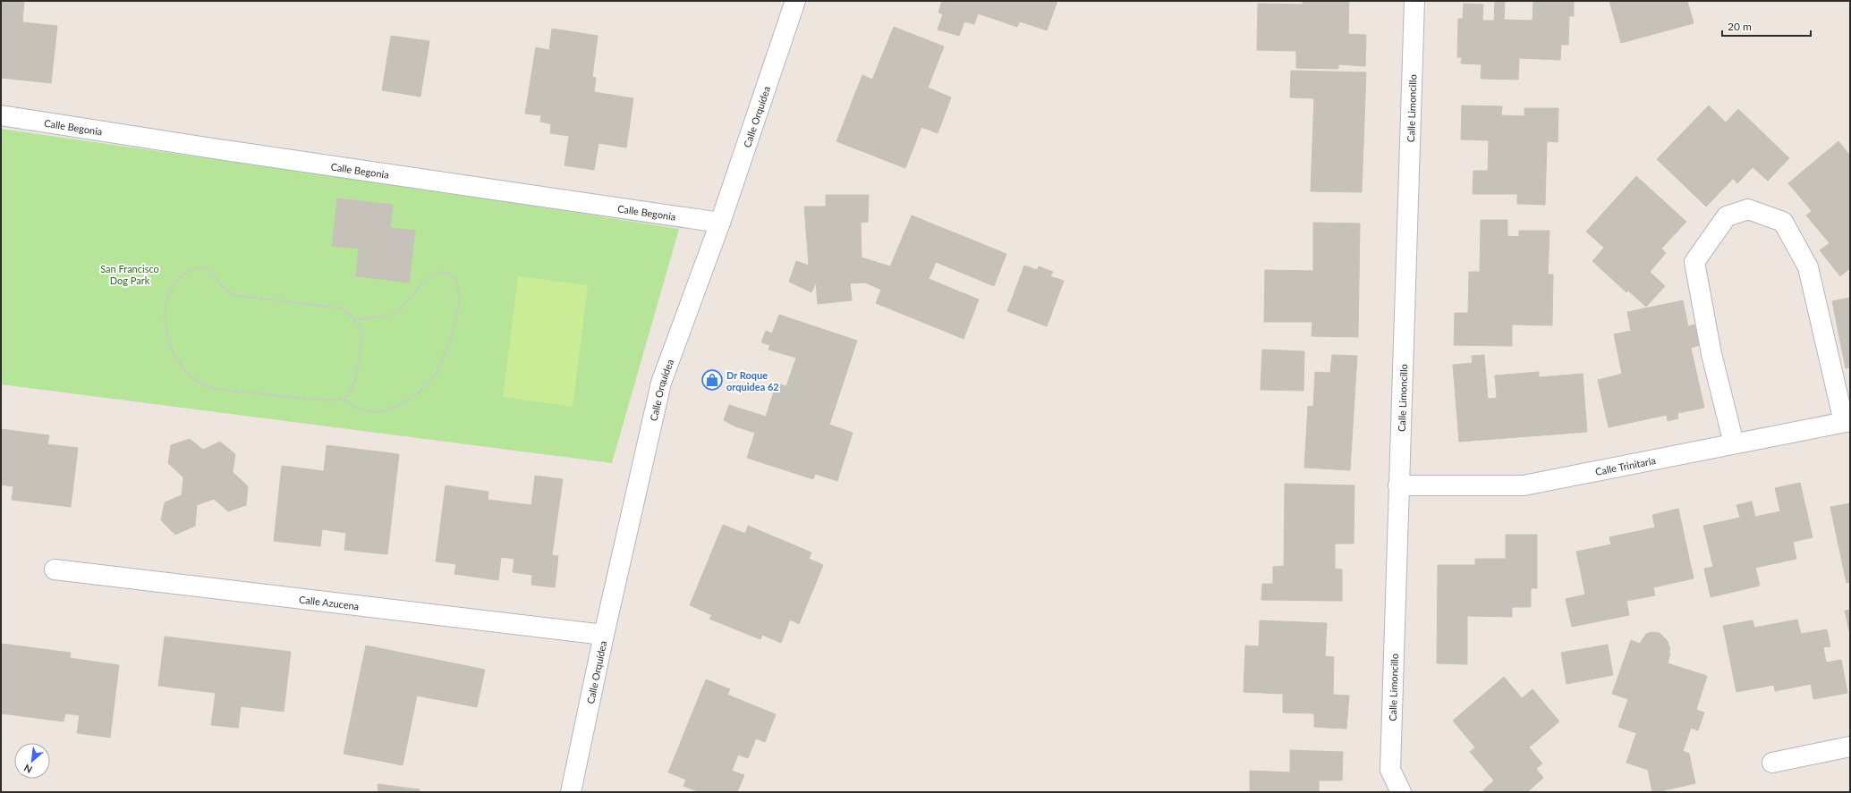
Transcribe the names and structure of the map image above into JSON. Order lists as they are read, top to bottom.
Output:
{
  "streets": {
    "street": [
      "Calle Limoncillo",
      "Calle Orquídea",
      "Calle Begonia",
      "Calle Trinitaria",
      "Calle Azucena"
    ]
  },
  "crossings": [
    ["Calle Limoncillo", "Calle Trinitaria"],
    ["Calle Orquídea", "Calle Begonia"],
    ["Calle Orquídea", "Calle Azucena"]
  ],
  "parks": ["San Francisco Dog Park"],
  "places": {
    "shop": ["Dr Roque orquidea 62"]
  },
  "scale_bar": "20 m",
  "north": "bottom left"
}
